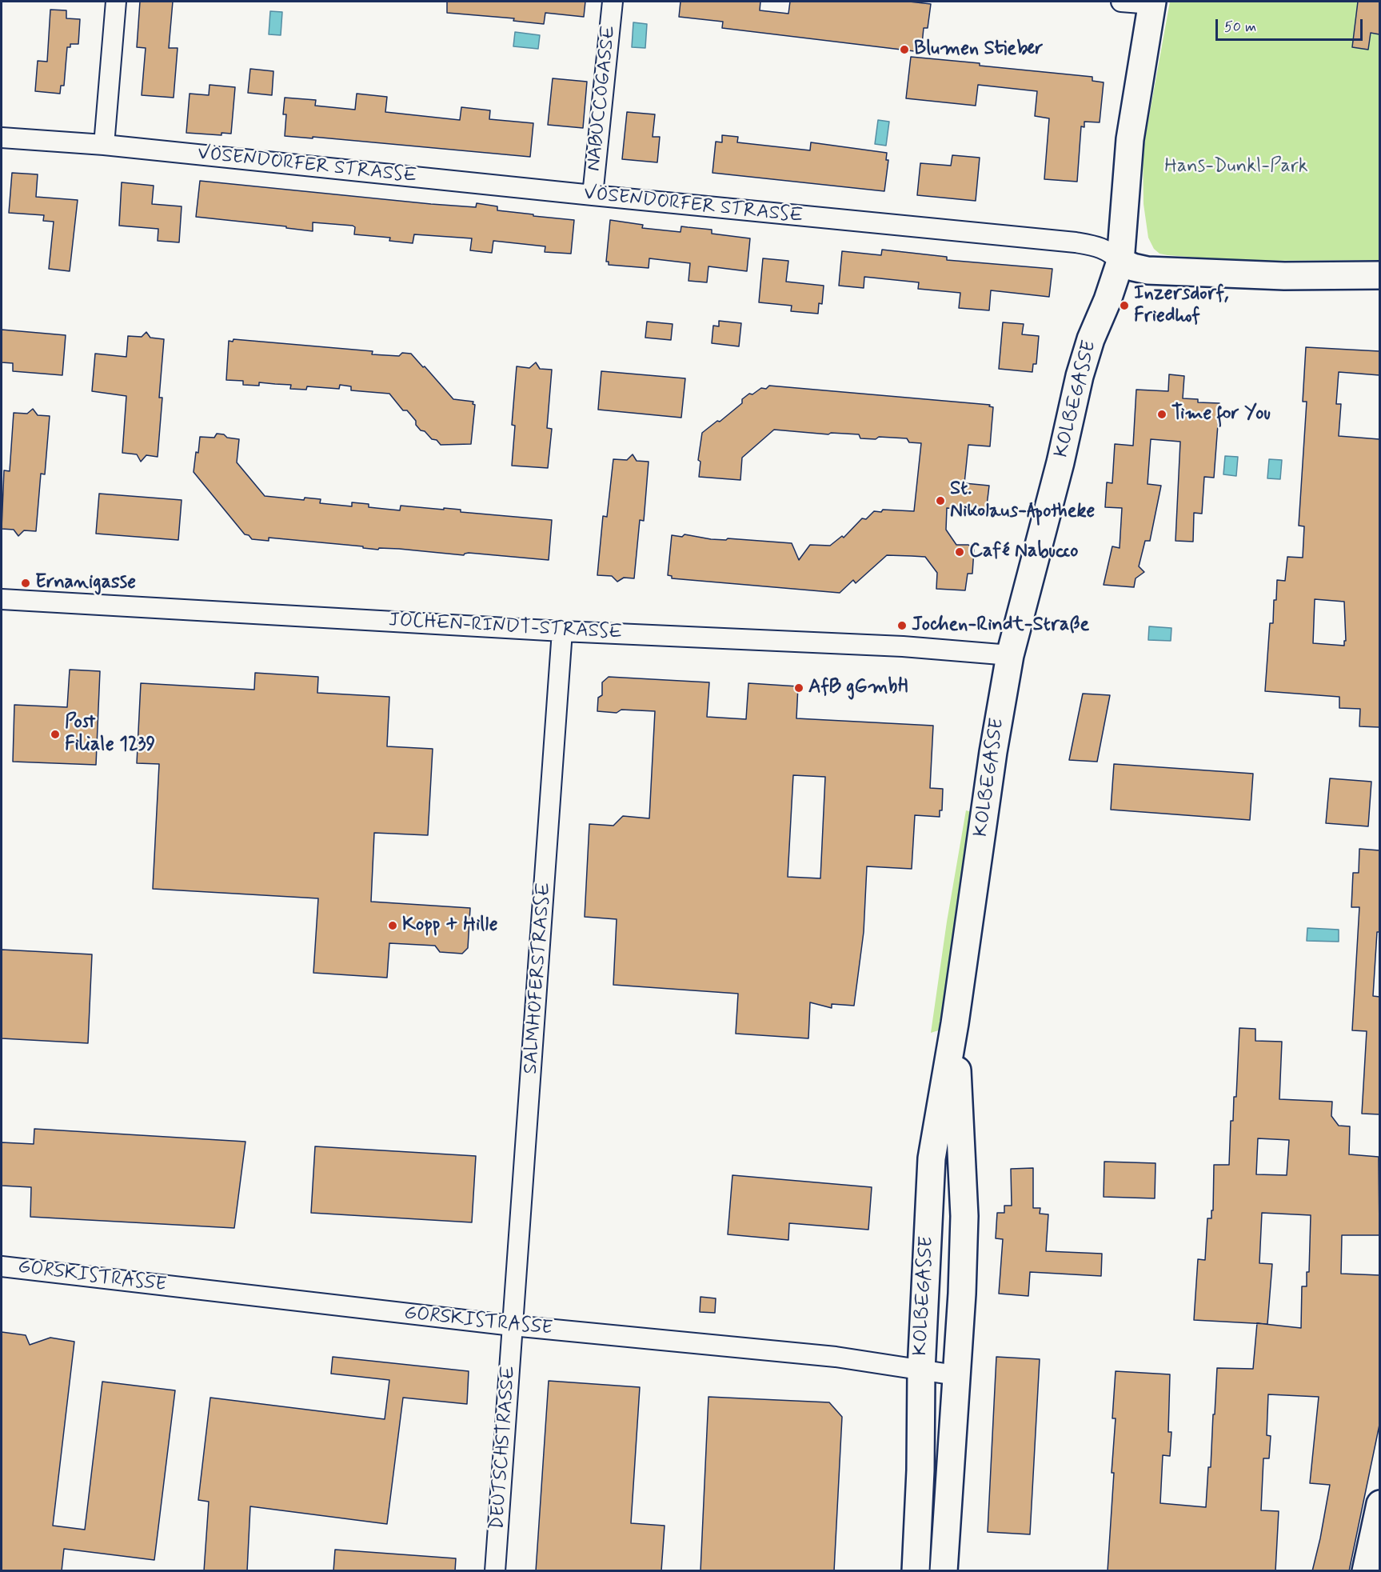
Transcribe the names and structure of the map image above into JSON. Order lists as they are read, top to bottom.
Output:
{
  "streets": {
    "main road": ["VÖSENDORFER STRASSE", "KOLBEGASSE"],
    "street": [
      "NABUCCOGASSE",
      "JOCHEN-RINDT-STRASSE",
      "SALMHOFERSTRASSE",
      "GORSKISTRASSE",
      "DEUTSCHSTRASSE"
    ]
  },
  "crossings": [
    ["NABUCCOGASSE", "VÖSENDORFER STRASSE"],
    ["VÖSENDORFER STRASSE", "KOLBEGASSE"],
    ["KOLBEGASSE", "JOCHEN-RINDT-STRASSE"],
    ["KOLBEGASSE", "GORSKISTRASSE"],
    ["JOCHEN-RINDT-STRASSE", "SALMHOFERSTRASSE"],
    ["SALMHOFERSTRASSE", "GORSKISTRASSE"],
    ["SALMHOFERSTRASSE", "DEUTSCHSTRASSE"],
    ["GORSKISTRASSE", "DEUTSCHSTRASSE"]
  ],
  "parks": ["Hans-Dunkl-Park"],
  "places": [
    "Blumen Stieber",
    "Inzersdorf, Friedhof",
    "Time for You",
    "St. Nikolaus-Apotheke",
    "Café Nabucco",
    "Ernanigasse",
    "Jochen-Rindt-Straße",
    "AfB gGmbH",
    "Post Filiale 1239",
    "Kopp + Hille"
  ],
  "scale_bar": "50 m"
}
